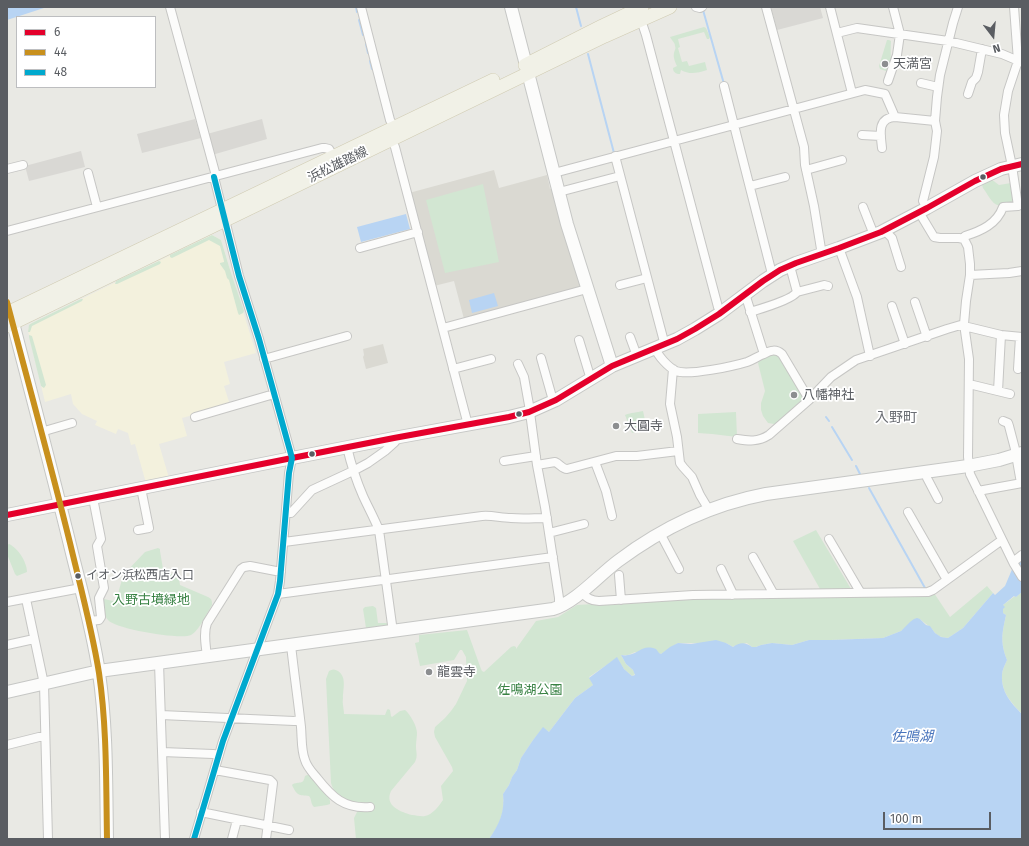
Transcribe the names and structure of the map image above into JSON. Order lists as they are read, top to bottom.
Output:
{
  "streets": {
    "main road": ["浜松雄踏線"]
  },
  "districts": ["入野町"],
  "water": ["佐鳴湖"],
  "parks": ["入野古墳緑地", "佐鳴湖公園"],
  "places": [
    "天満宮",
    "八幡神社",
    "大圓寺",
    "イオン浜松西店入口",
    "龍雲寺"
  ],
  "lines": ["transit line 6", "transit line 48", "transit line 44"],
  "legend": ["6", "44", "48"],
  "scale_bar": "100 m",
  "north": "bottom"
}
